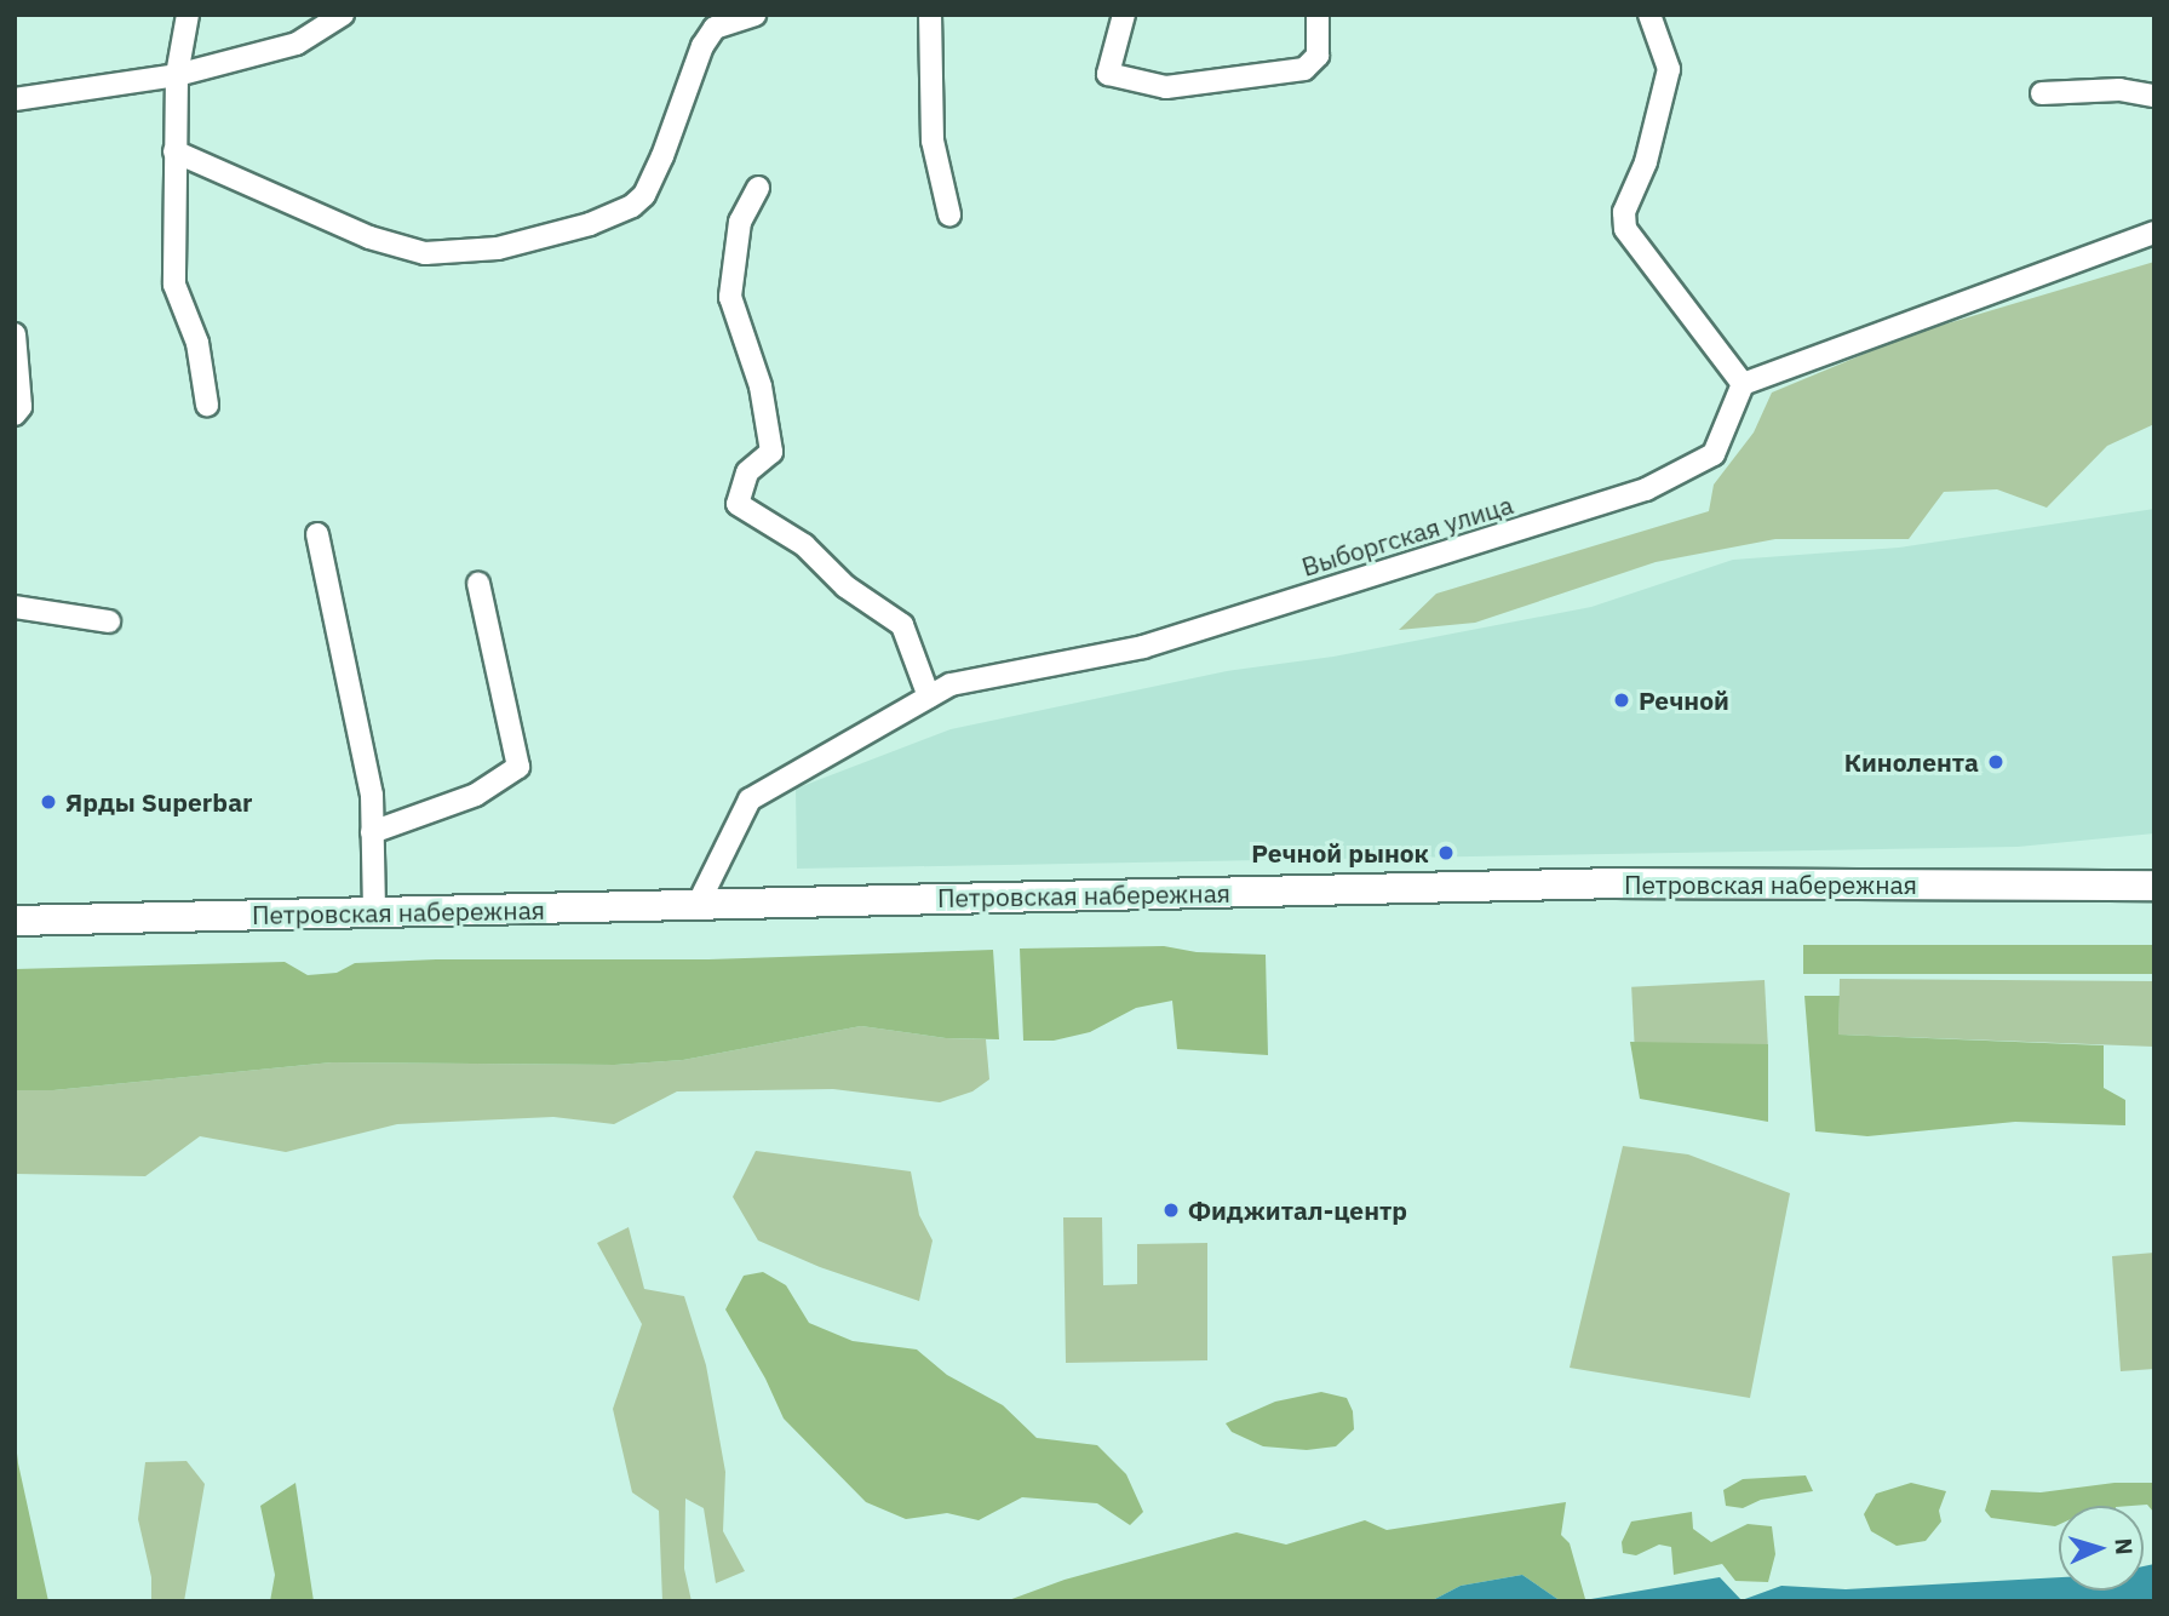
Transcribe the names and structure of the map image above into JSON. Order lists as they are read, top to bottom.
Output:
{
  "streets": {
    "main road": ["Петровская набережная"],
    "street": ["Выборгская улица"]
  },
  "crossings": [
    ["Выборгская улица", "Петровская набережная"]
  ],
  "places": [
    "Речной",
    "Кинолента",
    "Ярды Superbar",
    "Речной рынок",
    "Фиджитал-центр"
  ],
  "north": "right"
}
